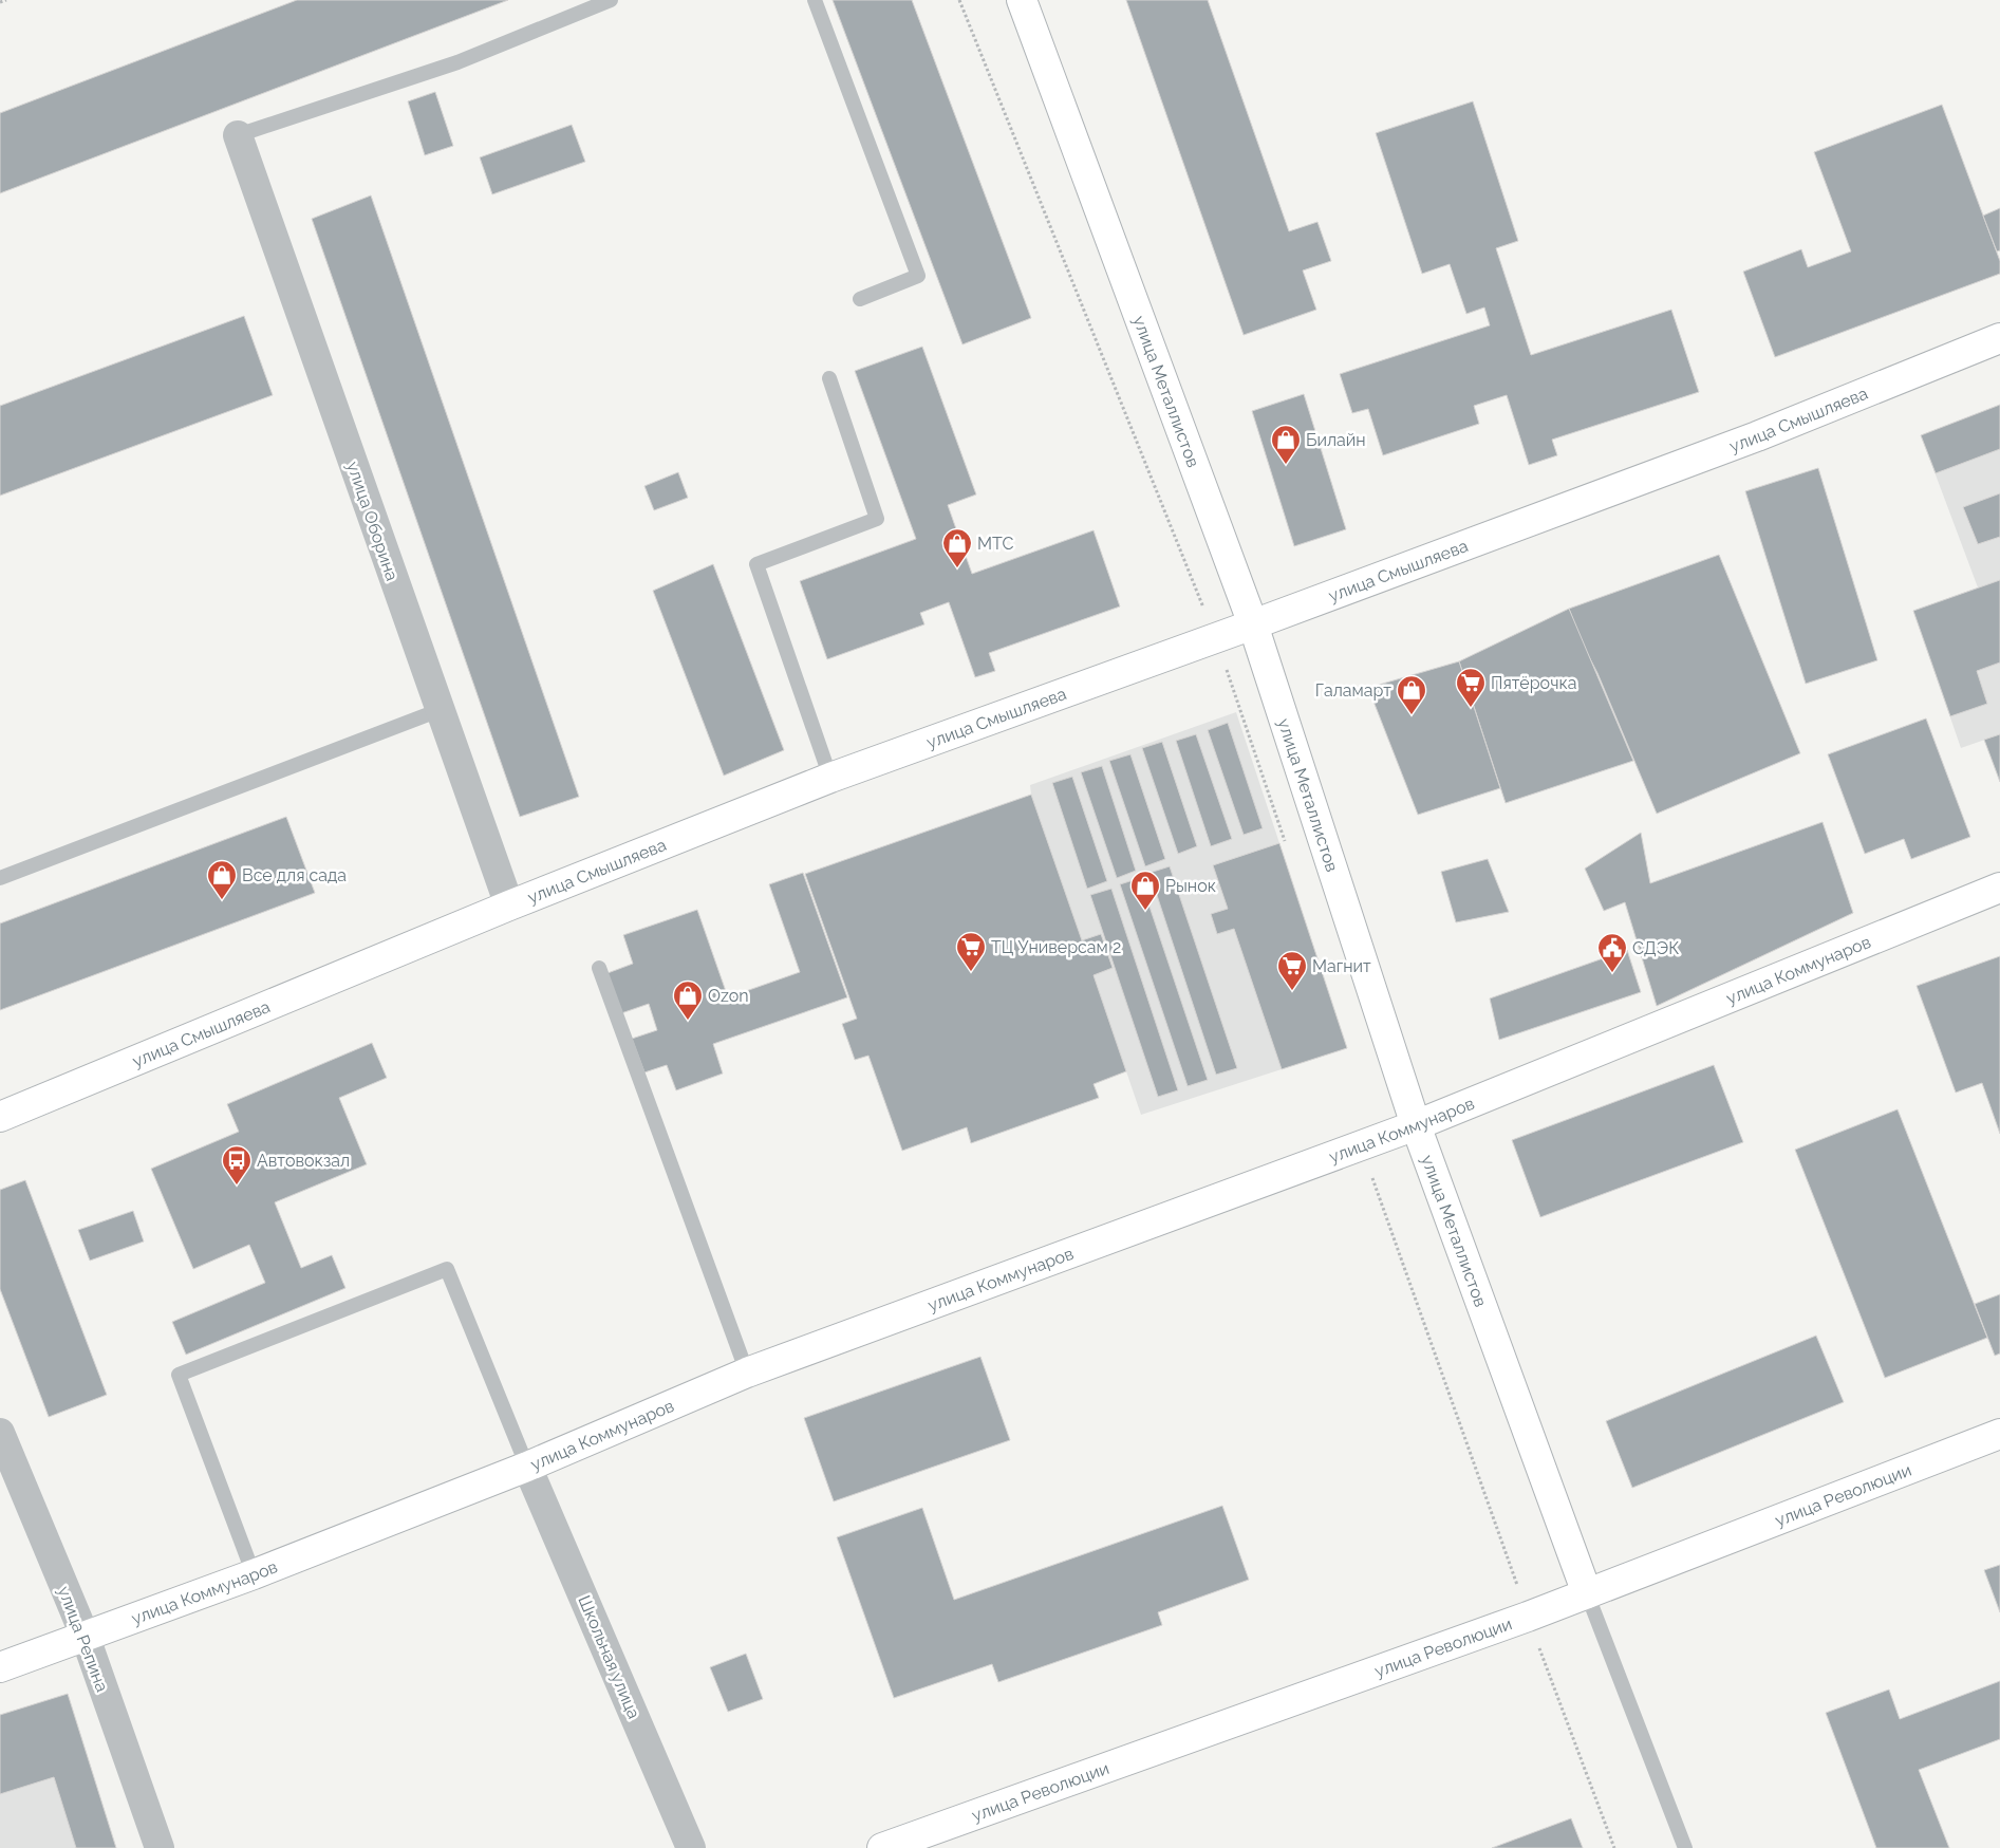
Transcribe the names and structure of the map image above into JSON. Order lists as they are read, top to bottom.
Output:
{
  "streets": {
    "street": [
      "улица Металлистов",
      "улица Смышляева",
      "улица Оборина",
      "улица Коммунаров",
      "улица Революции",
      "улица Репина",
      "Школьная улица"
    ]
  },
  "crossings": [
    ["улица Металлистов", "улица Смышляева"],
    ["улица Металлистов", "улица Коммунаров"],
    ["улица Металлистов", "улица Революции"],
    ["улица Смышляева", "улица Оборина"],
    ["улица Коммунаров", "улица Репина"],
    ["улица Коммунаров", "Школьная улица"]
  ],
  "places": {
    "shop": [
      "Билайн",
      "МТС",
      "Галамарт",
      "Все для сада",
      "Рынок",
      "Ozon"
    ],
    "supermarket": ["Пятёрочка", "ТЦ Универсам 2", "Магнит"],
    "public building": ["СДЭК"],
    "bus stop": ["Автовокзал"]
  }
}
